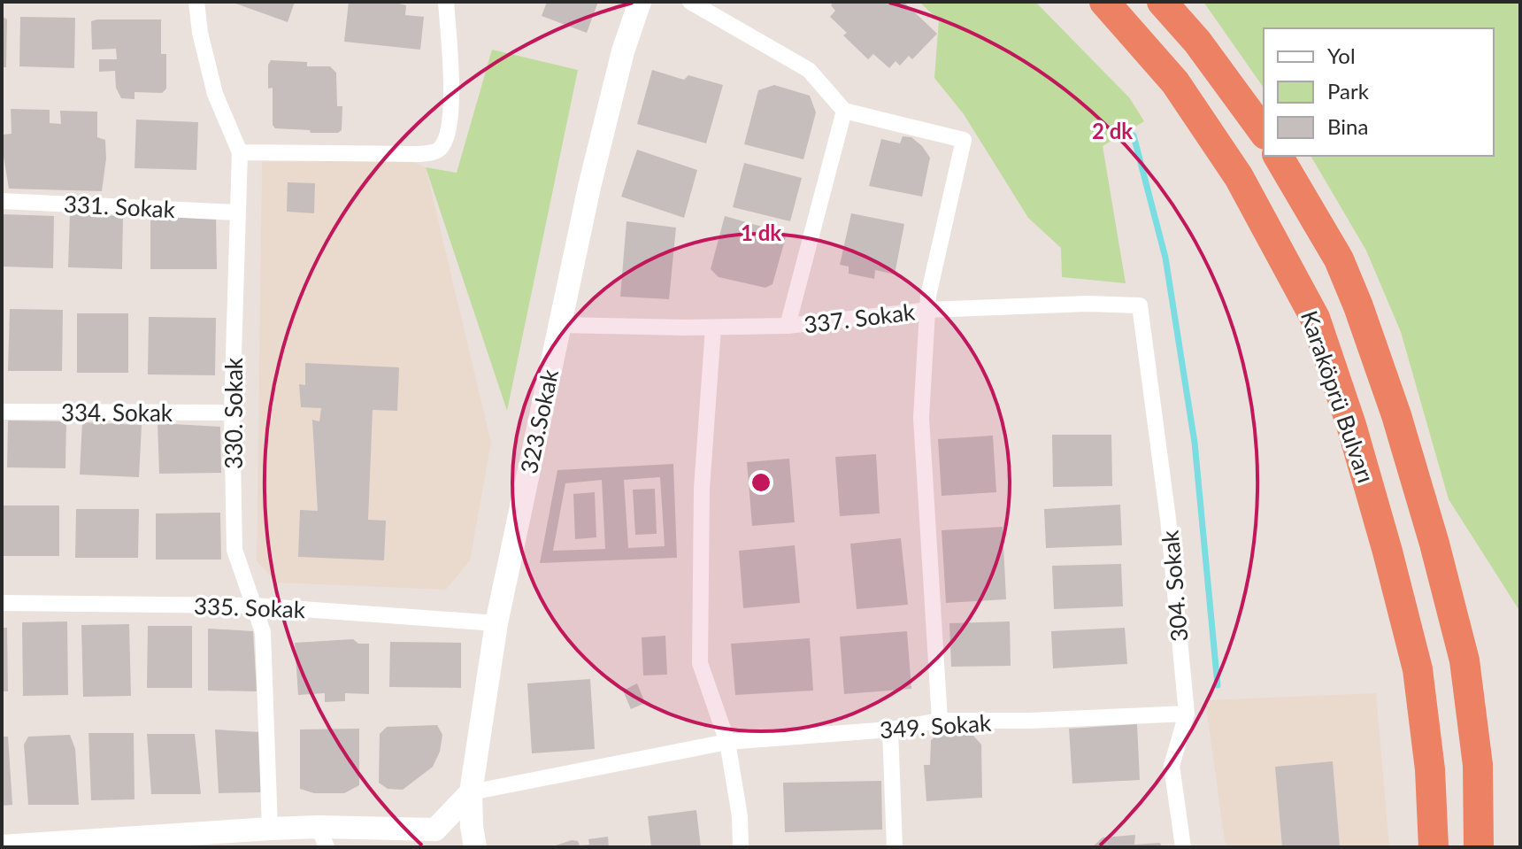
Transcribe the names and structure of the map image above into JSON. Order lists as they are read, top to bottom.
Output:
{
  "streets": {
    "highway": ["Karaköprü Bulvarı"],
    "street": [
      "331. Sokak",
      "337. Sokak",
      "334. Sokak",
      "330. Sokak",
      "323.Sokak",
      "304. Sokak",
      "335. Sokak",
      "349. Sokak"
    ]
  },
  "crossings": [
    ["331. Sokak", "330. Sokak"],
    ["337. Sokak", "323.Sokak"],
    ["337. Sokak", "304. Sokak"],
    ["334. Sokak", "330. Sokak"],
    ["330. Sokak", "335. Sokak"],
    ["323.Sokak", "335. Sokak"],
    ["323.Sokak", "349. Sokak"],
    ["304. Sokak", "349. Sokak"]
  ],
  "legend": ["Yol", "Park", "Bina"],
  "rings": ["2 dk", "1 dk"]
}
